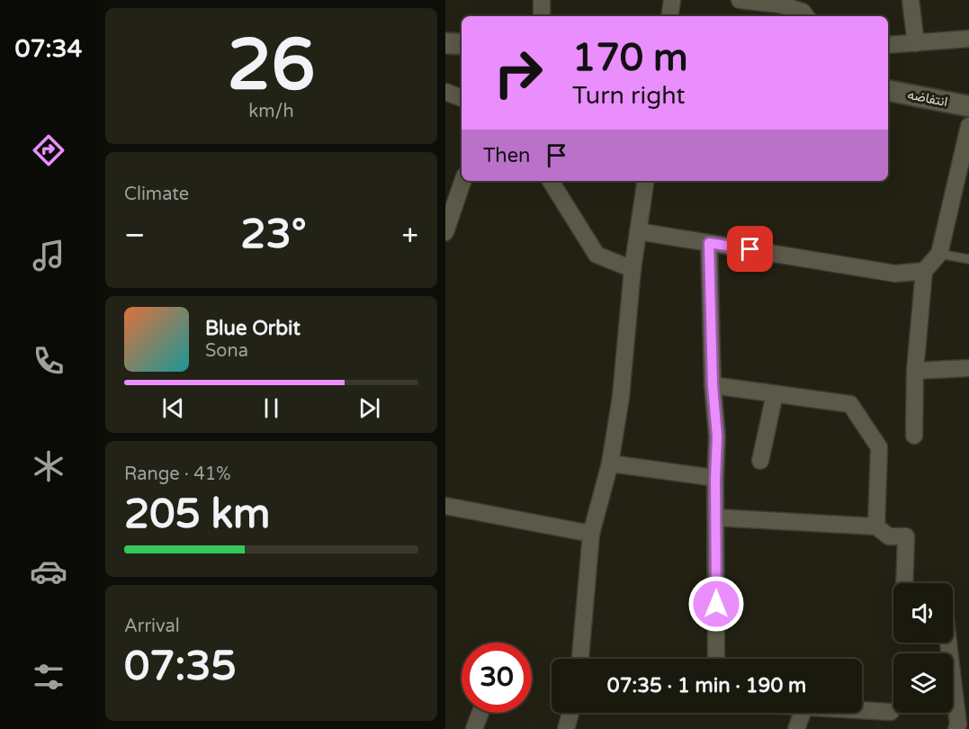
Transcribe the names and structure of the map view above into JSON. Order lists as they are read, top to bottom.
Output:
{
  "streets": {
    "street": ["انتفاضه"]
  },
  "page": {
    "tabs": "07:34",
    "tile": [
      ["26", "km/h"],
      "Climate",
      ["Range · 41%", "205 km"],
      ["Arrival", "07:35"]
    ],
    "turn": ["170 m", "Turn right"],
    "then": "Then",
    "heat": ["−", "23°", "+"],
    "song": ["Blue Orbit", "Sona"],
    "limit": "30",
    "trip": "07:35 · 1 min · 190 m"
  }
}
